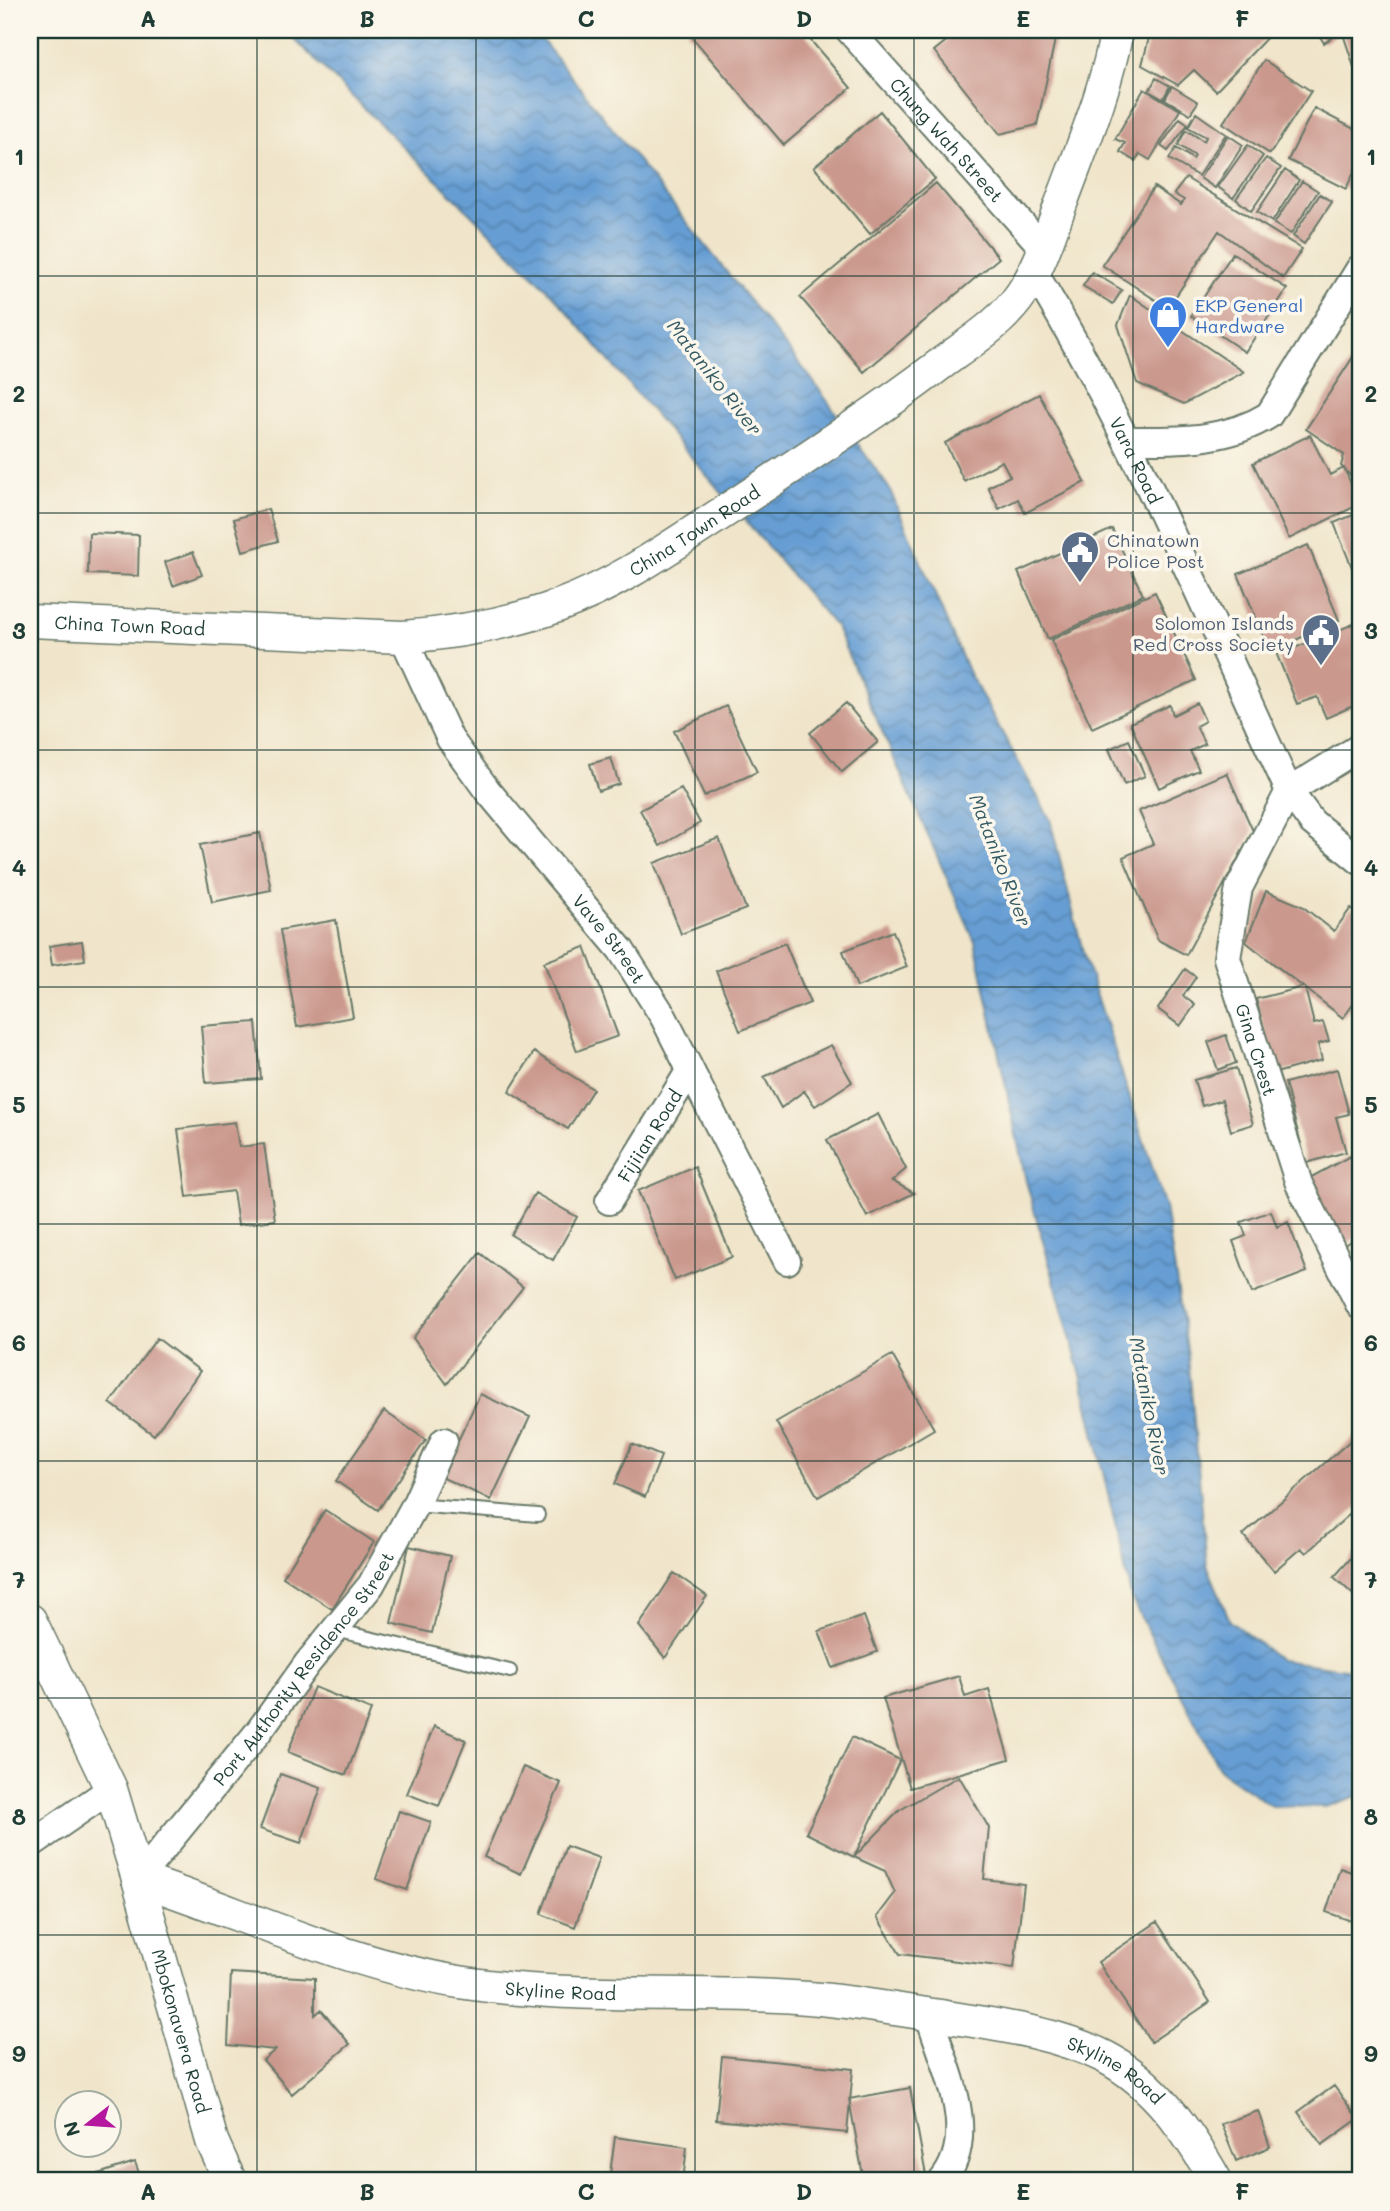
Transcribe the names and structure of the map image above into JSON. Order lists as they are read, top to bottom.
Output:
{
  "streets": {
    "street": [
      "Chung Wah Street",
      "Vara Road",
      "China Town Road",
      "Vave Street",
      "Gina Crest",
      "Fijiian Road",
      "Port Authority Residence Street",
      "Skyline Road",
      "Mbokonavera Road"
    ]
  },
  "crossings": [
    ["Chung Wah Street", "Vara Road"],
    ["Chung Wah Street", "China Town Road"],
    ["Vara Road", "China Town Road"],
    ["Vara Road", "Gina Crest"],
    ["China Town Road", "Vave Street"],
    ["Vave Street", "Fijiian Road"],
    ["Port Authority Residence Street", "Skyline Road"],
    ["Port Authority Residence Street", "Mbokonavera Road"],
    ["Skyline Road", "Mbokonavera Road"]
  ],
  "water": ["Mataniko River"],
  "places": {
    "shop": ["EKP General Hardware"],
    "public building": ["Chinatown Police Post", "Solomon Islands Red Cross Society"]
  },
  "north": "left",
  "grid": {
    "columns": [
      "A",
      "B",
      "C",
      "D",
      "E",
      "F"
    ],
    "rows": [
      "1",
      "2",
      "3",
      "4",
      "5",
      "6",
      "7",
      "8",
      "9"
    ]
  }
}
